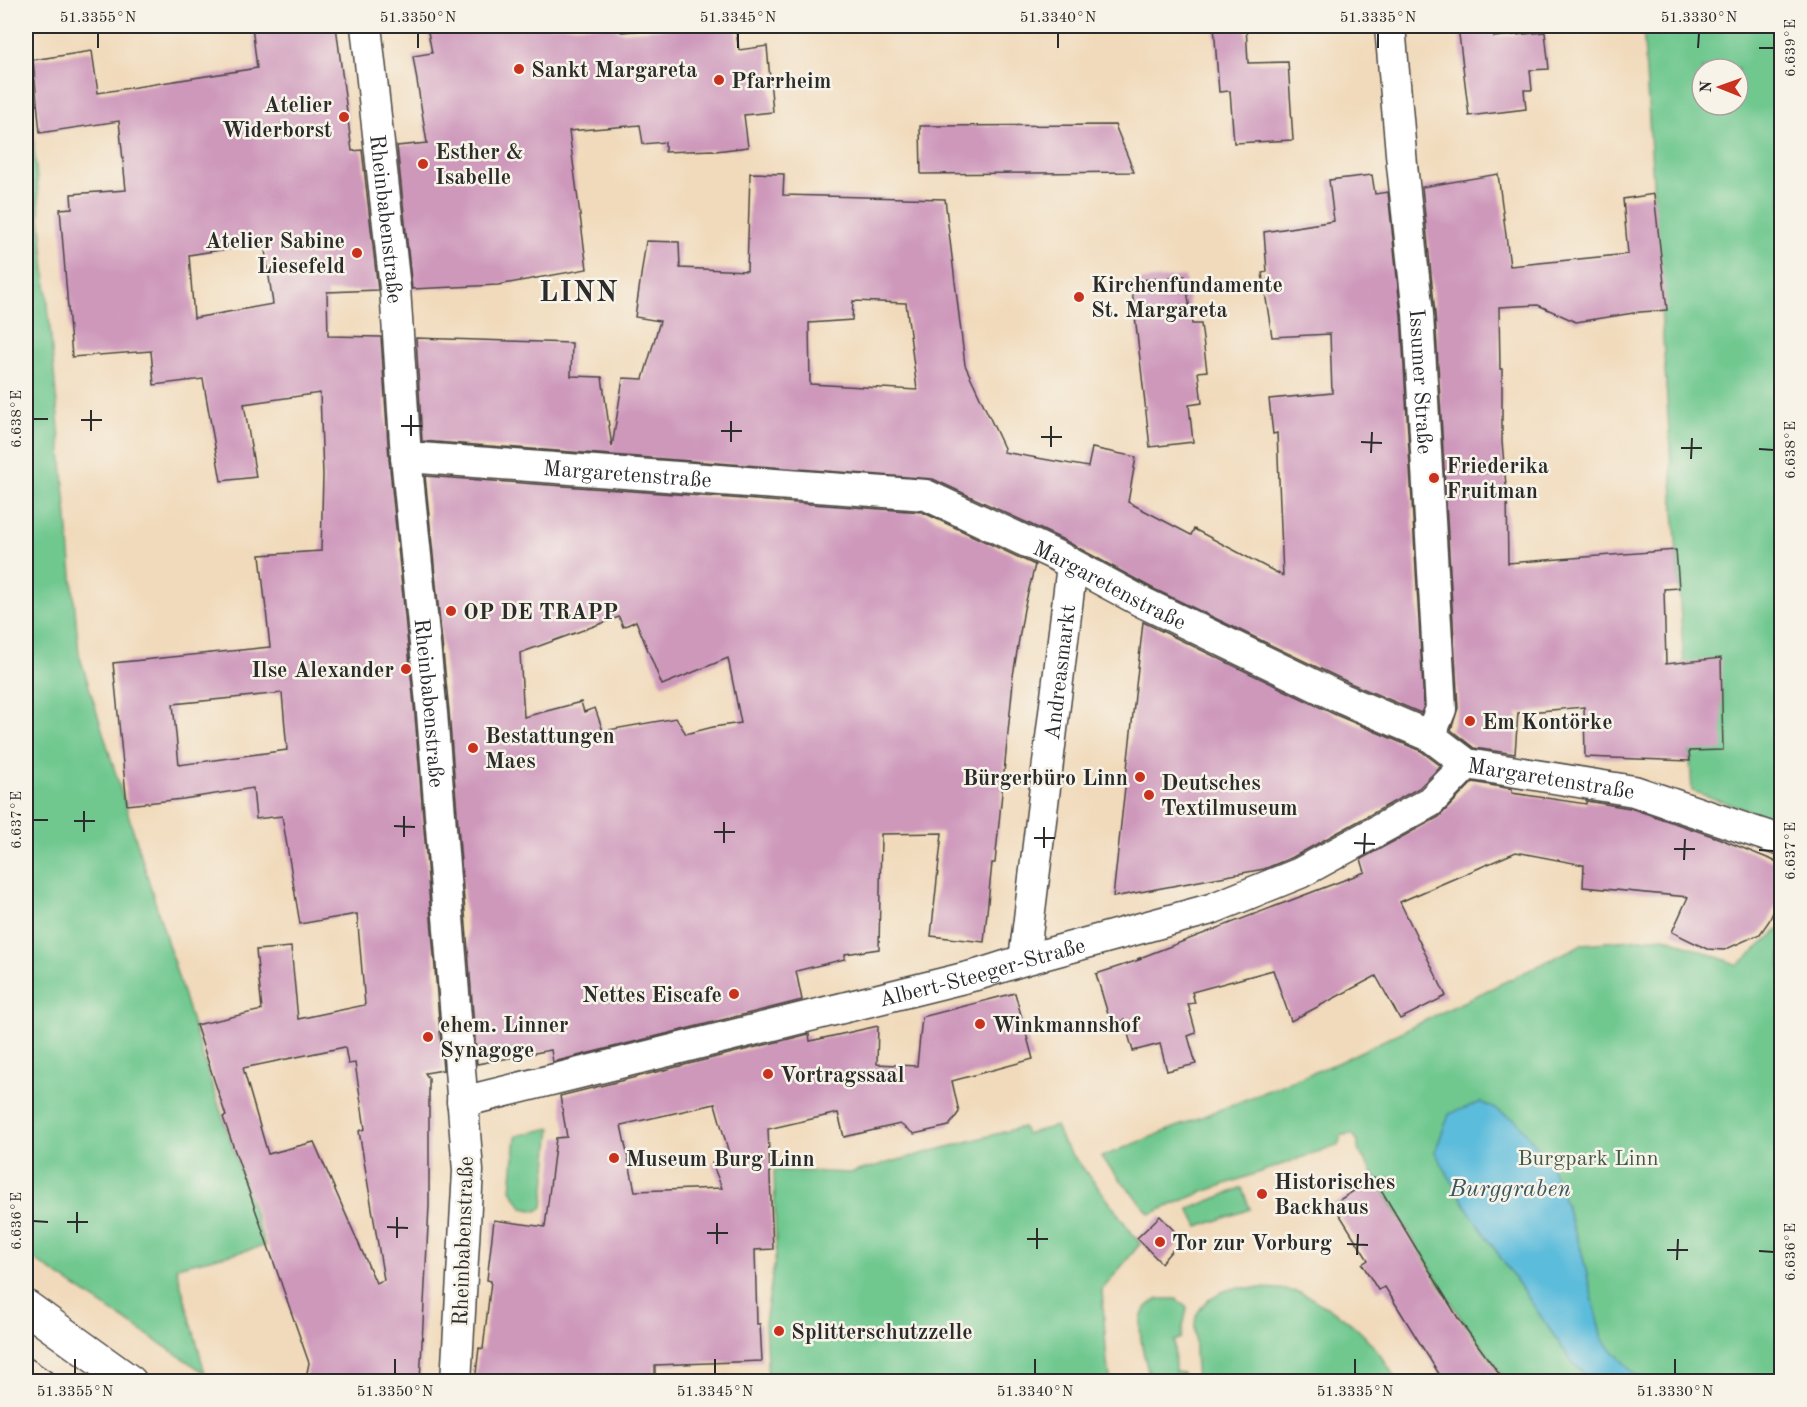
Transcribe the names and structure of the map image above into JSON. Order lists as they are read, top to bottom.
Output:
{
  "streets": {
    "street": [
      "Rheinbabenstraße",
      "Issumer Straße",
      "Margaretenstraße",
      "Andreasmarkt",
      "Albert-Steeger-Straße"
    ]
  },
  "crossings": [
    ["Rheinbabenstraße", "Margaretenstraße"],
    ["Rheinbabenstraße", "Albert-Steeger-Straße"],
    ["Issumer Straße", "Margaretenstraße"],
    ["Margaretenstraße", "Andreasmarkt"],
    ["Margaretenstraße", "Albert-Steeger-Straße"],
    ["Andreasmarkt", "Albert-Steeger-Straße"]
  ],
  "districts": ["LINN"],
  "water": ["Burggraben"],
  "parks": ["Burgpark Linn"],
  "places": [
    "Sankt Margareta",
    "Pfarrheim",
    "Atelier Widerborst",
    "Esther & Isabelle",
    "Atelier Sabine Liesefeld",
    "Kirchenfundamente St. Margareta",
    "Friederika Fruitman",
    "OP DE TRAPP",
    "Ilse Alexander",
    "Em Kontörke",
    "Bestattungen Maes",
    "Bürgerbüro Linn",
    "Deutsches Textilmuseum",
    "Nettes Eiscafe",
    "Winkmannshof",
    "ehem. Linner Synagoge",
    "Vortragssaal",
    "Museum Burg Linn",
    "Historisches Backhaus",
    "Tor zur Vorburg",
    "Splitterschutzzelle"
  ],
  "north": "left",
  "coordinates": [
    "51.3355°N",
    "51.3350°N",
    "51.3345°N",
    "51.3340°N",
    "51.3335°N",
    "51.3330°N",
    "6.639°E",
    "6.638°E",
    "6.637°E",
    "6.636°E"
  ]
}
